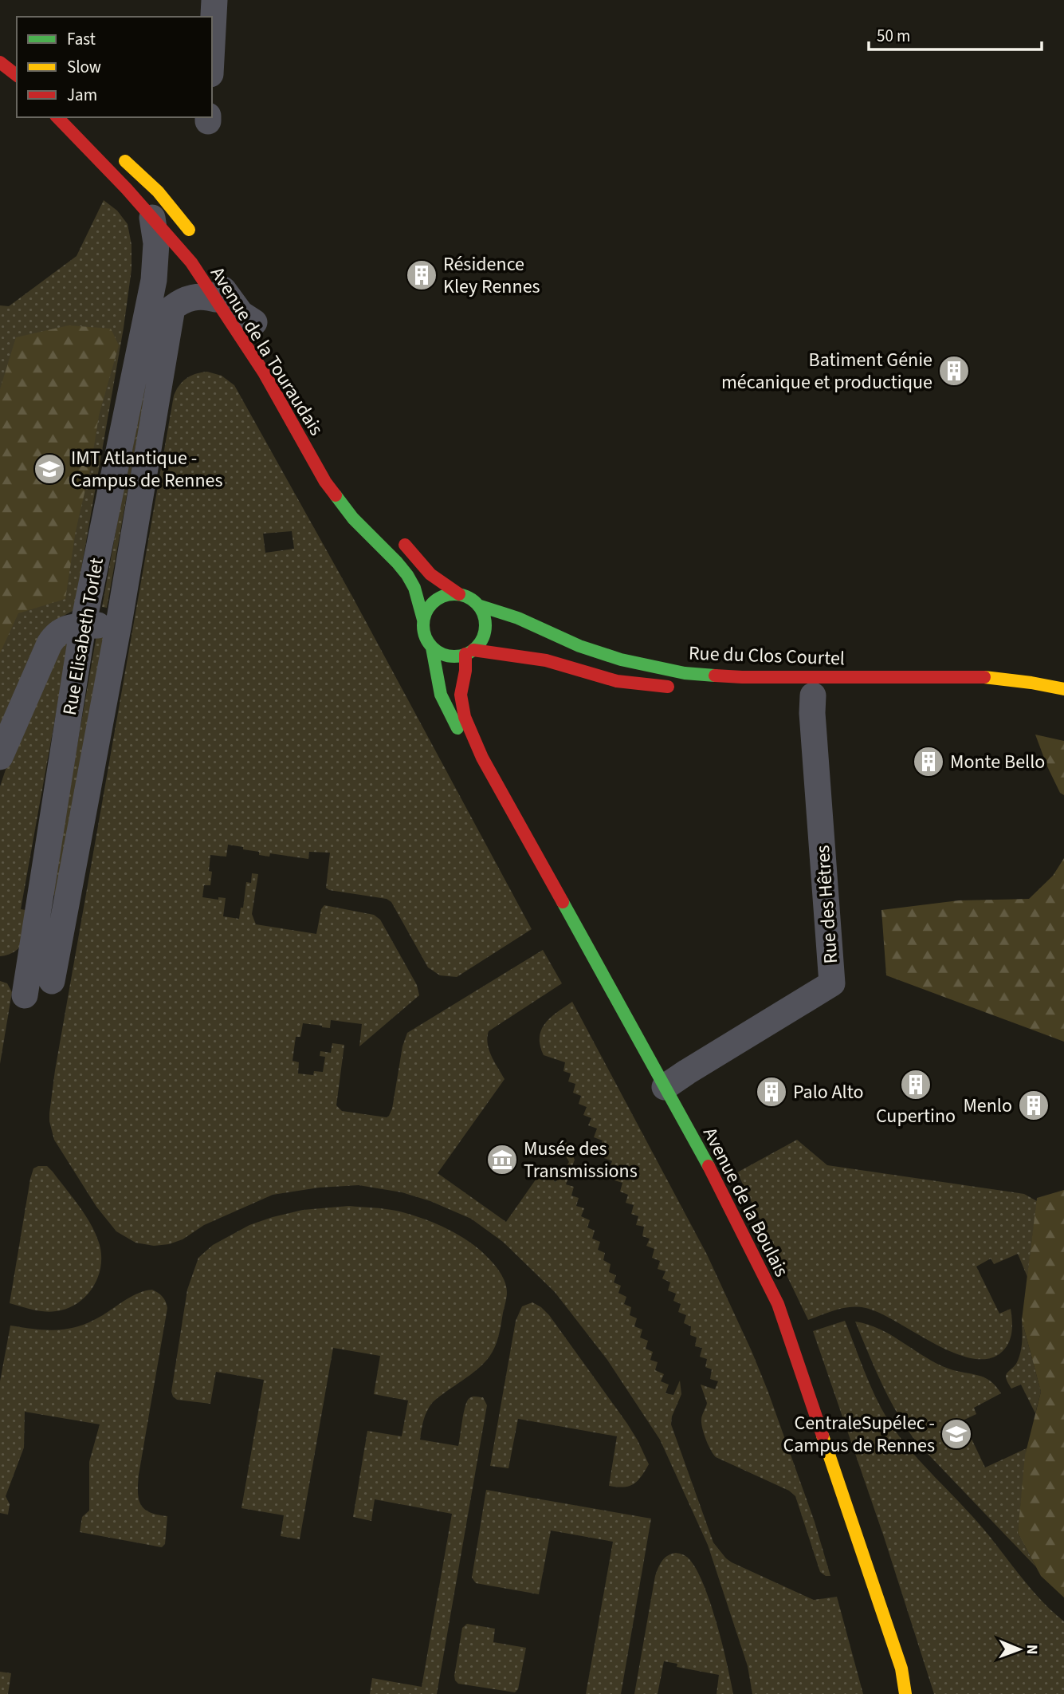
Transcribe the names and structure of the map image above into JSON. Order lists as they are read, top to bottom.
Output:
{
  "streets": {
    "main road": ["Avenue de la Touraudais", "Rue du Clos Courtel", "Avenue de la Boulais"],
    "street": ["Rue Elisabeth Torlet", "Rue des Hêtres"]
  },
  "crossings": [
    ["Avenue de la Touraudais", "Rue Elisabeth Torlet"],
    ["Avenue de la Touraudais", "Rue du Clos Courtel"],
    ["Avenue de la Touraudais", "Avenue de la Boulais"],
    ["Rue du Clos Courtel", "Avenue de la Boulais"],
    ["Rue des Hêtres", "Avenue de la Boulais"]
  ],
  "places": {
    "building": [
      "Résidence Kley Rennes",
      "Batiment Génie mécanique et productique",
      "Monte Bello",
      "Cupertino",
      "Palo Alto",
      "Menlo"
    ],
    "school or university": ["IMT Atlantique - Campus de Rennes", "CentraleSupélec - Campus de Rennes"],
    "museum": ["Musée des Transmissions"]
  },
  "legend": ["Fast", "Slow", "Jam"],
  "scale_bar": "50 m",
  "north": "right"
}
